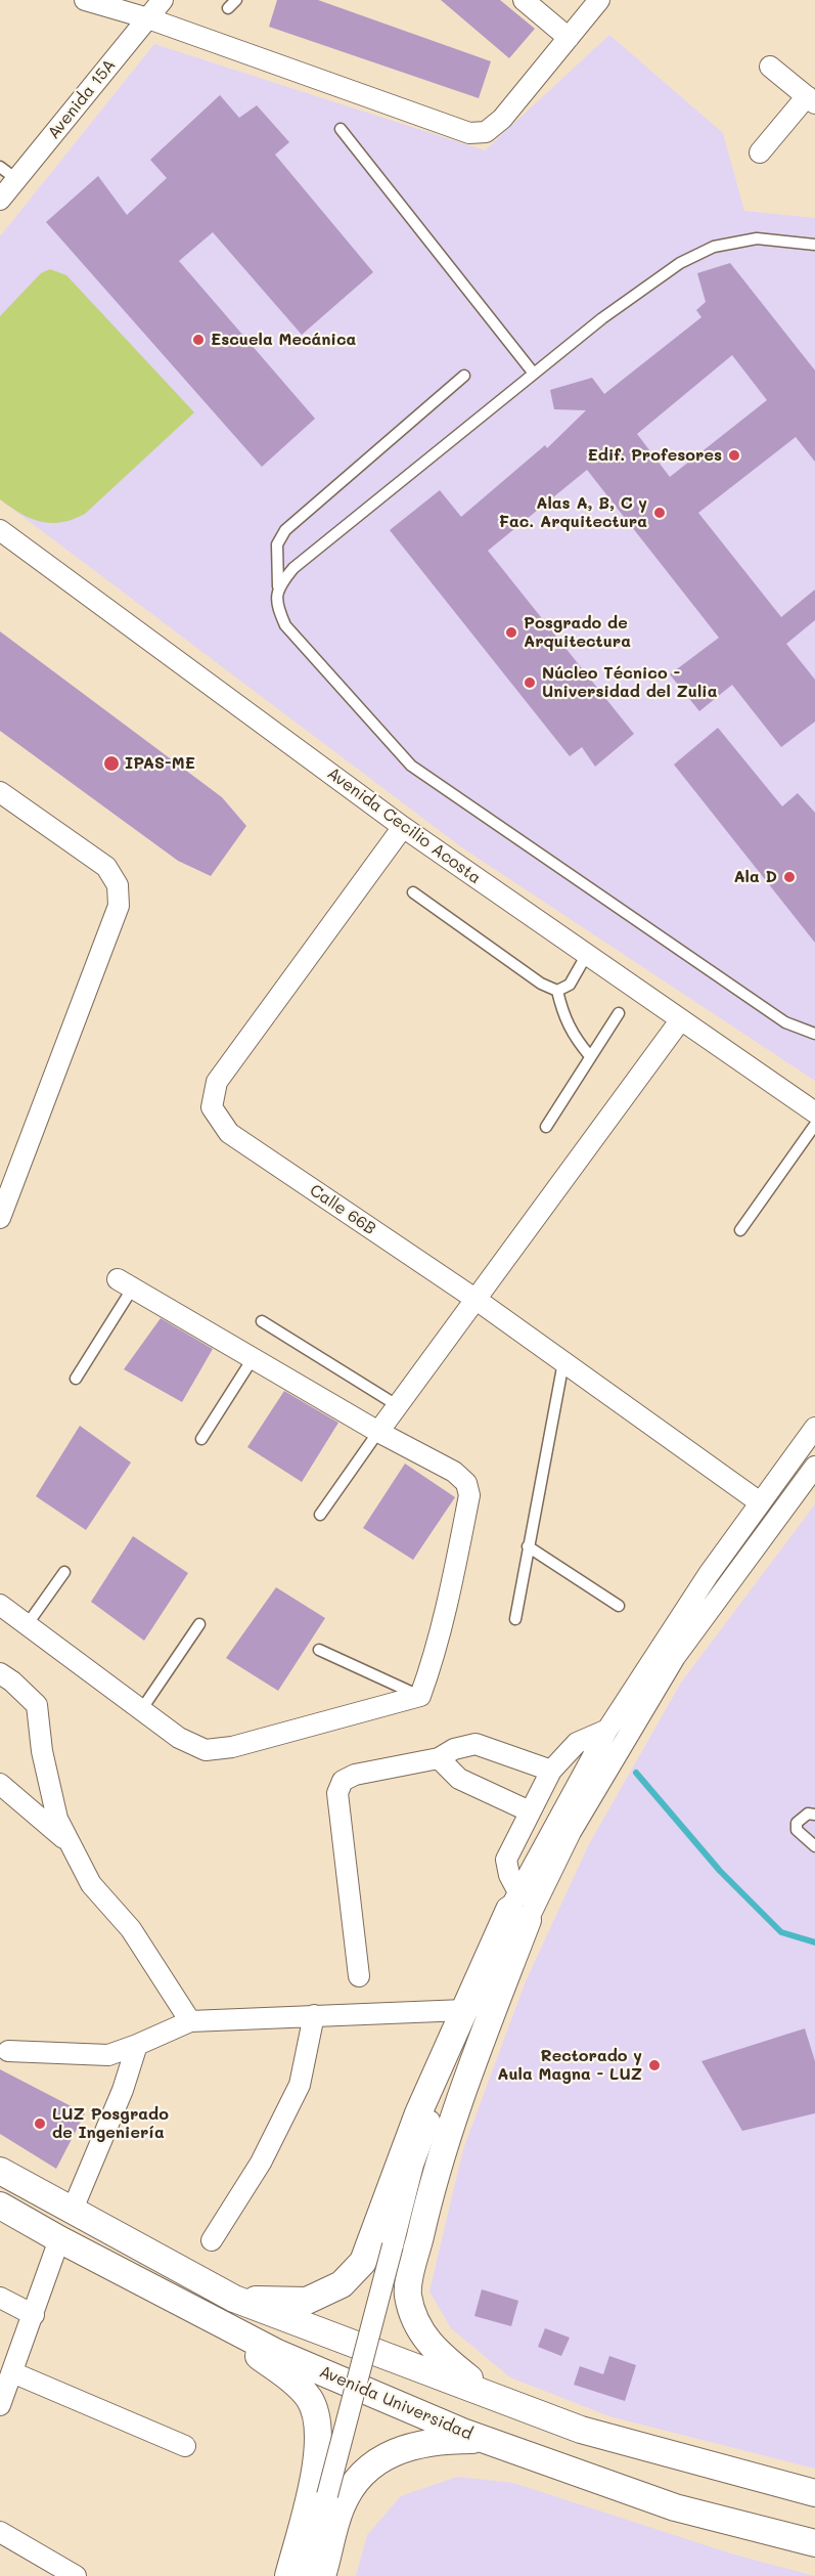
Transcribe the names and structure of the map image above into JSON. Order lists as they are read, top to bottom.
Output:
{
  "streets": {
    "street": [
      "Avenida 15A",
      "Avenida Cecilio Acosta",
      "Calle 66B",
      "Avenida Universidad"
    ]
  },
  "crossings": [
    ["Avenida Cecilio Acosta", "Calle 66B"]
  ],
  "places": [
    "Escuela Mecánica",
    "Edif. Profesores",
    "Alas A, B, C y Fac. Arquitectura",
    "Posgrado de Arquitectura",
    "Núcleo Técnico - Universidad del Zulia",
    "IPAS-ME",
    "Ala D",
    "Rectorado y Aula Magna - LUZ",
    "LUZ Posgrado de Ingeniería"
  ]
}
